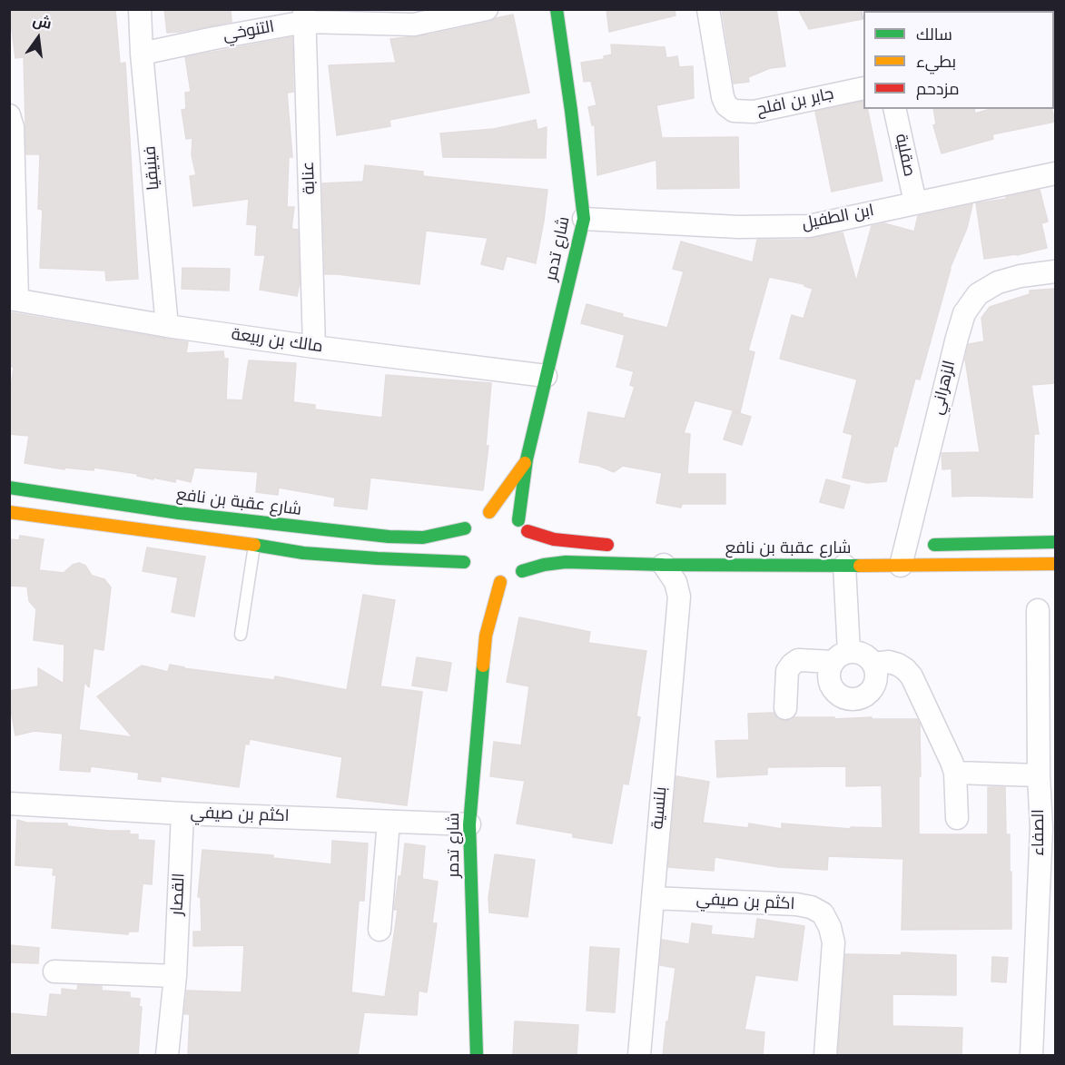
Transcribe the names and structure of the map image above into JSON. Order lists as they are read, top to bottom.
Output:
{
  "streets": {
    "street": [
      "التنوخي",
      "جابر بن افلح",
      "صقلية",
      "فينيقيا",
      "عنابة",
      "ابن الطفيل",
      "شارع تدمر",
      "مالك بن ربيعة",
      "الزهراني",
      "شارع عقبة بن نافع",
      "بلنسية",
      "اكثم بن صيفي",
      "الصفاء",
      "القصار"
    ]
  },
  "crossings": [
    ["التنوخي", "فينيقيا"],
    ["التنوخي", "عنابة"],
    ["صقلية", "ابن الطفيل"],
    ["فينيقيا", "مالك بن ربيعة"],
    ["عنابة", "مالك بن ربيعة"],
    ["ابن الطفيل", "شارع تدمر"],
    ["شارع تدمر", "مالك بن ربيعة"],
    ["شارع تدمر", "شارع عقبة بن نافع"],
    ["شارع تدمر", "اكثم بن صيفي"],
    ["الزهراني", "شارع عقبة بن نافع"],
    ["شارع عقبة بن نافع", "بلنسية"],
    ["بلنسية", "اكثم بن صيفي"],
    ["اكثم بن صيفي", "القصار"]
  ],
  "legend": ["سالك", "بطيء", "مزدحم"],
  "north": "top"
}
